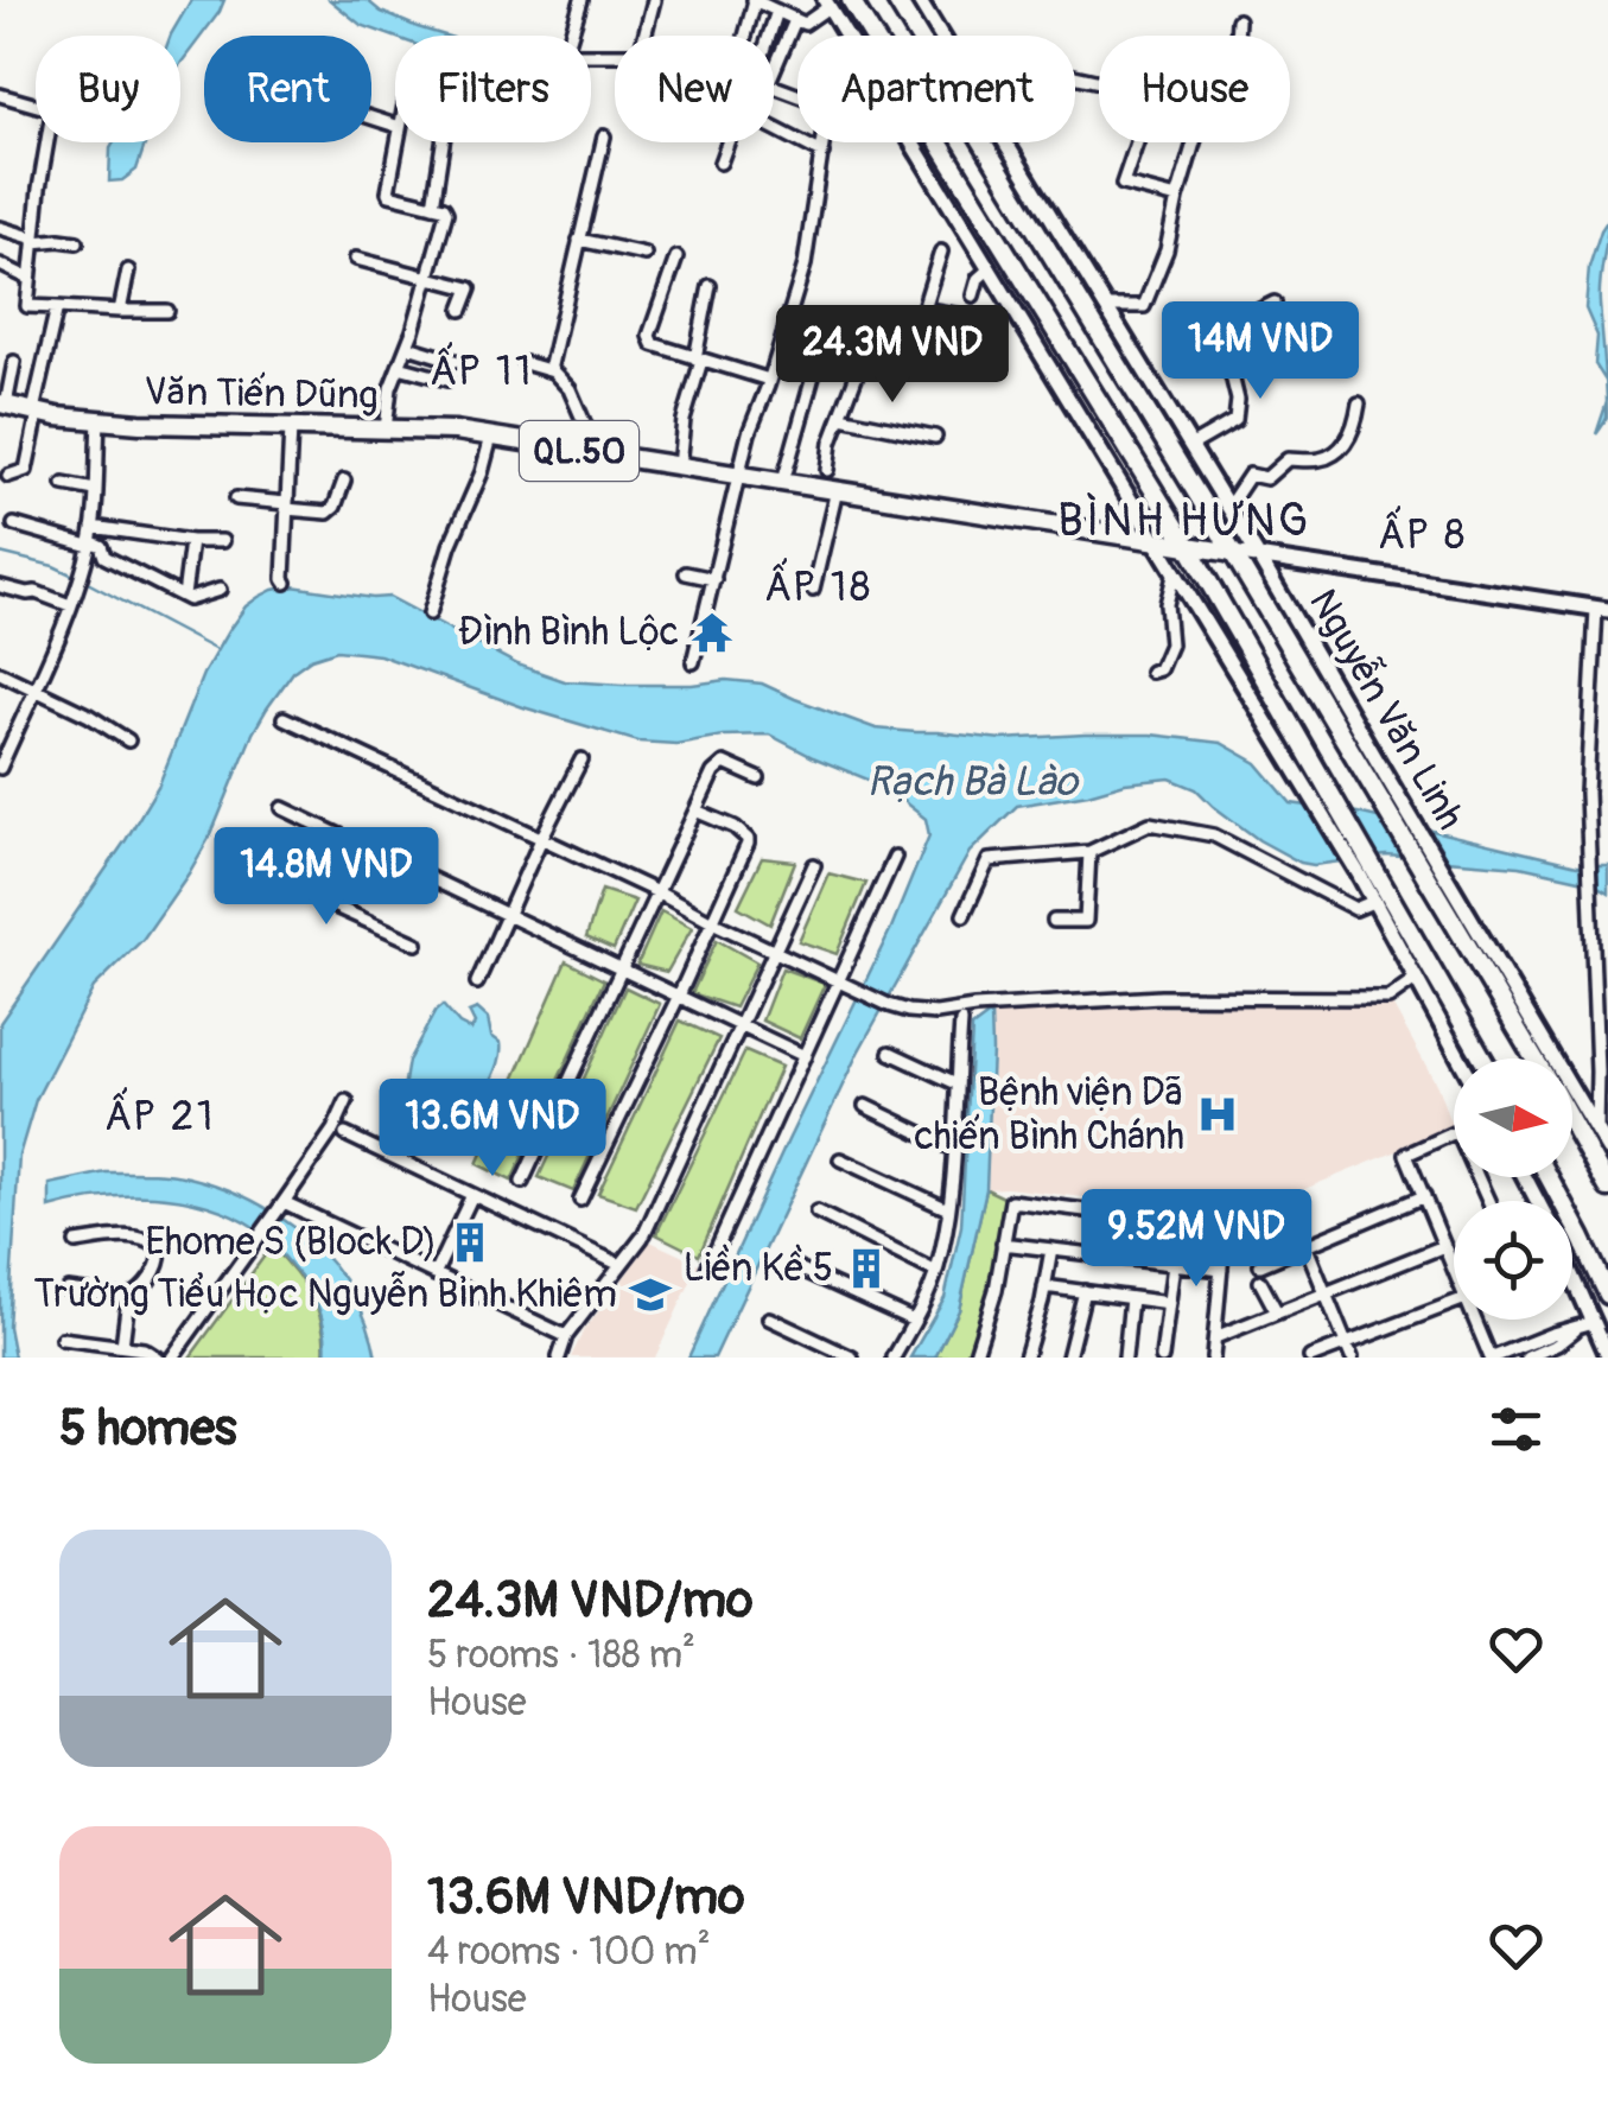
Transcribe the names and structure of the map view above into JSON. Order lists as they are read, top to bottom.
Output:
{
  "streets": {
    "highway": ["Văn Tiến Dũng", "QL.50", "Nguyễn Văn Linh"]
  },
  "crossings": [
    ["Văn Tiến Dũng", "QL.50"],
    ["QL.50", "Nguyễn Văn Linh"]
  ],
  "districts": [
    "ẤP 11",
    "BÌNH HƯNG",
    "ẤP 8",
    "ẤP 18",
    "ẤP 21"
  ],
  "water": ["Rạch Bà Lào"],
  "places": {
    "temple": ["Đình Bình Lộc"],
    "hospital": ["Bệnh viện Dã chiến Bình Chánh"],
    "building": ["Ehome S (Block D)", "Liền Kề 5"],
    "school or university": ["Trường Tiểu Học Nguyễn Bỉnh Khiêm"]
  },
  "north": "right",
  "page": {
    "chip": [
      "Buy",
      "Rent",
      "Filters",
      "New",
      "Apartment",
      "House"
    ],
    "price": [
      "14M VND",
      "24.3M VND",
      "14.8M VND",
      "13.6M VND",
      "9.52M VND"
    ],
    "heading": "5 homes",
    "list": [
      {
        "name": "24.3M VND/mo",
        "note": "5 rooms · 188 m² · House"
      },
      {
        "name": "13.6M VND/mo",
        "note": "4 rooms · 100 m² · House"
      }
    ]
  }
}
